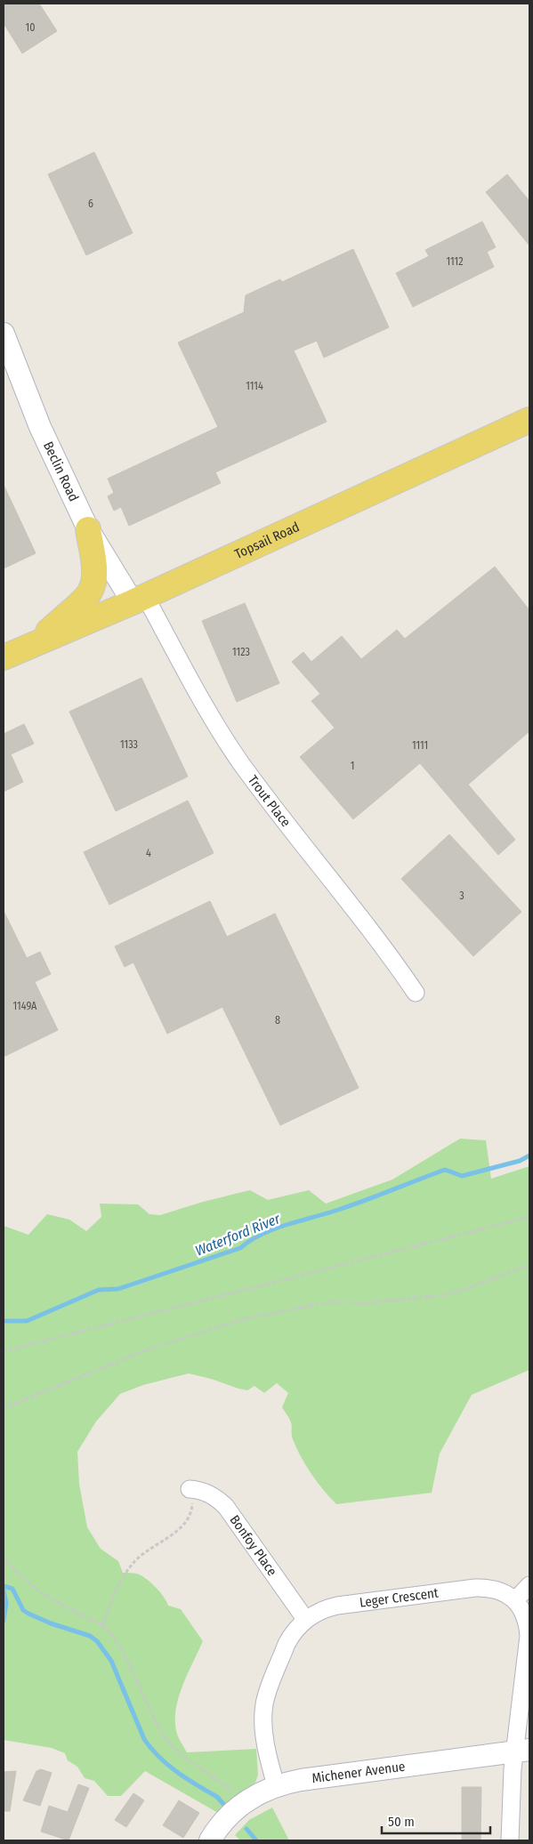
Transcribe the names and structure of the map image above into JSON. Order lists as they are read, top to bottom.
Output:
{
  "streets": {
    "main road": ["Topsail Road"],
    "street": [
      "Beclin Road",
      "Trout Place",
      "Bonfoy Place",
      "Leger Crescent",
      "Michener Avenue"
    ]
  },
  "crossings": [
    ["Beclin Road", "Topsail Road"],
    ["Beclin Road", "Trout Place"],
    ["Topsail Road", "Trout Place"],
    ["Bonfoy Place", "Leger Crescent"],
    ["Leger Crescent", "Michener Avenue"]
  ],
  "water": ["Waterford River"],
  "house_numbers": [
    "10",
    "6",
    "1112",
    "1114",
    "1123",
    "1133",
    "1111",
    "1",
    "4",
    "3",
    "1149A",
    "8"
  ],
  "scale_bar": "50 m"
}
